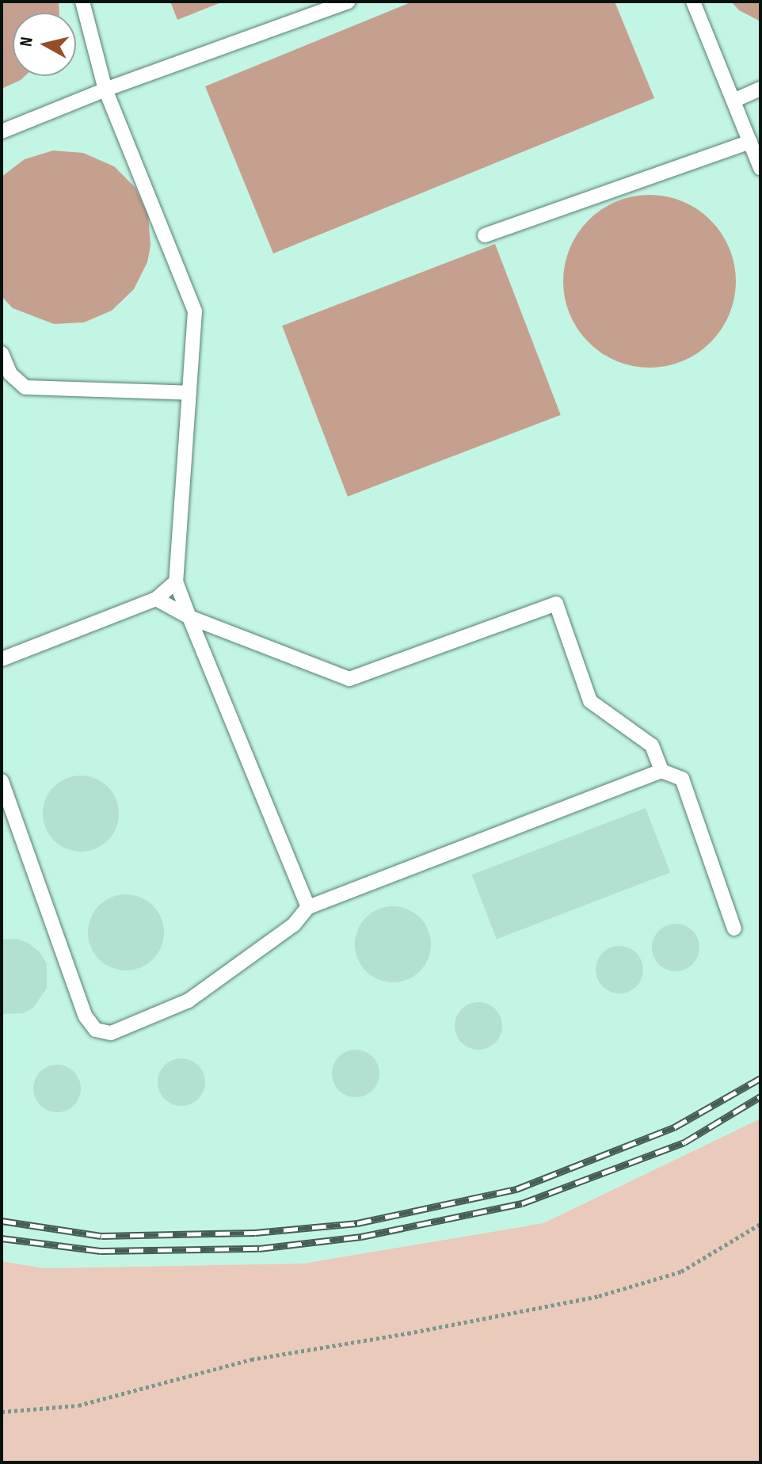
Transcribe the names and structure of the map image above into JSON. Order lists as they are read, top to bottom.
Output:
{
  "north": "left"
}
